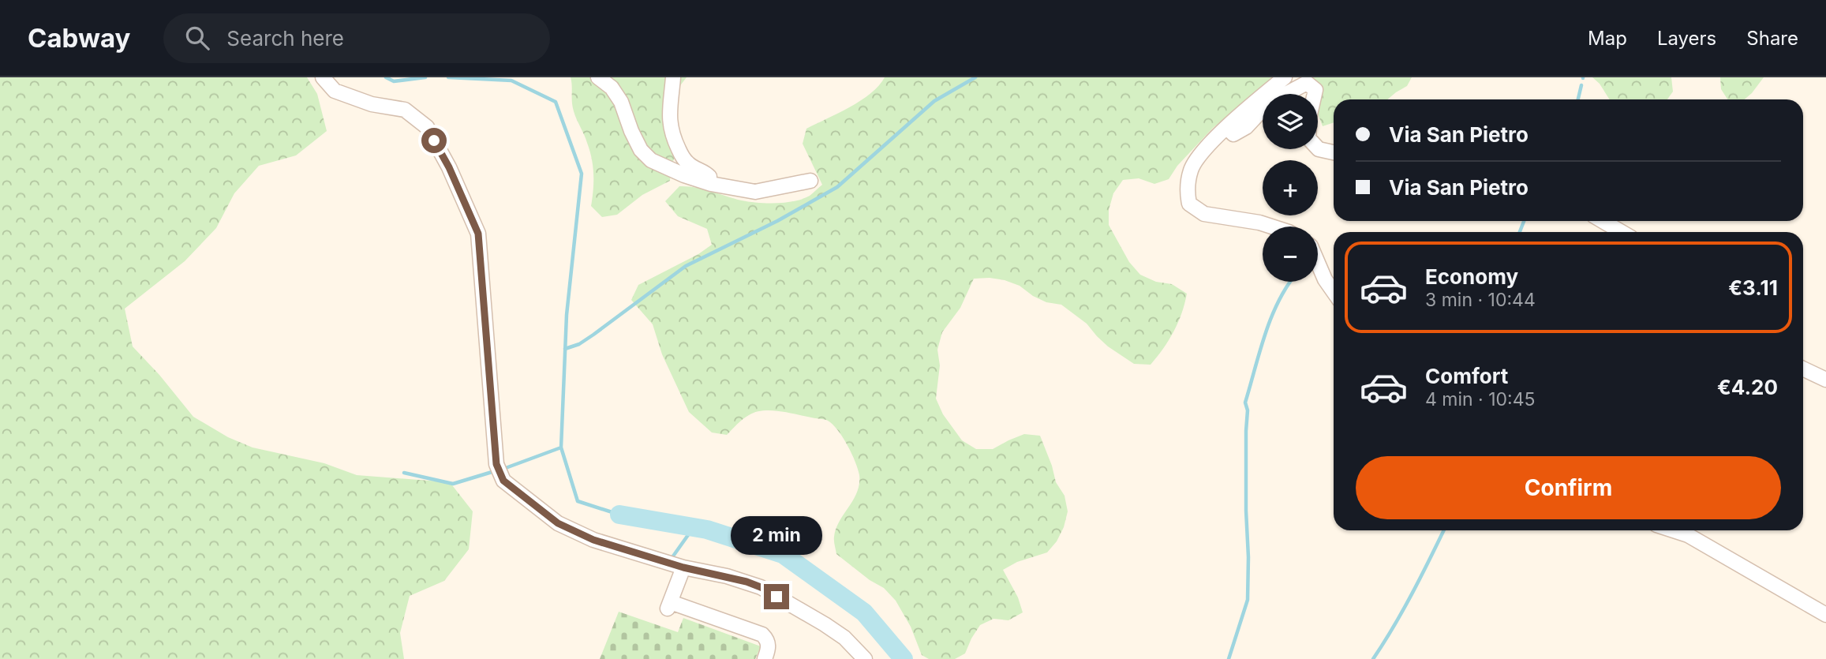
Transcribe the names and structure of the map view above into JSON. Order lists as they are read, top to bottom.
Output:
{
  "page": {
    "header": "Cabway",
    "search": "Search here",
    "nav": ["Map", "Layers", "Share"],
    "map_buttons": ["+", "−"],
    "banner": ["Via San Pietro", "Via San Pietro"],
    "list": [
      {
        "name": "Economy",
        "note": "3 min · 10:44",
        "value": "€3.11"
      },
      {
        "name": "Comfort",
        "note": "4 min · 10:45",
        "value": "€4.20"
      }
    ],
    "buttons": "Confirm",
    "bubble": "2 min"
  }
}
